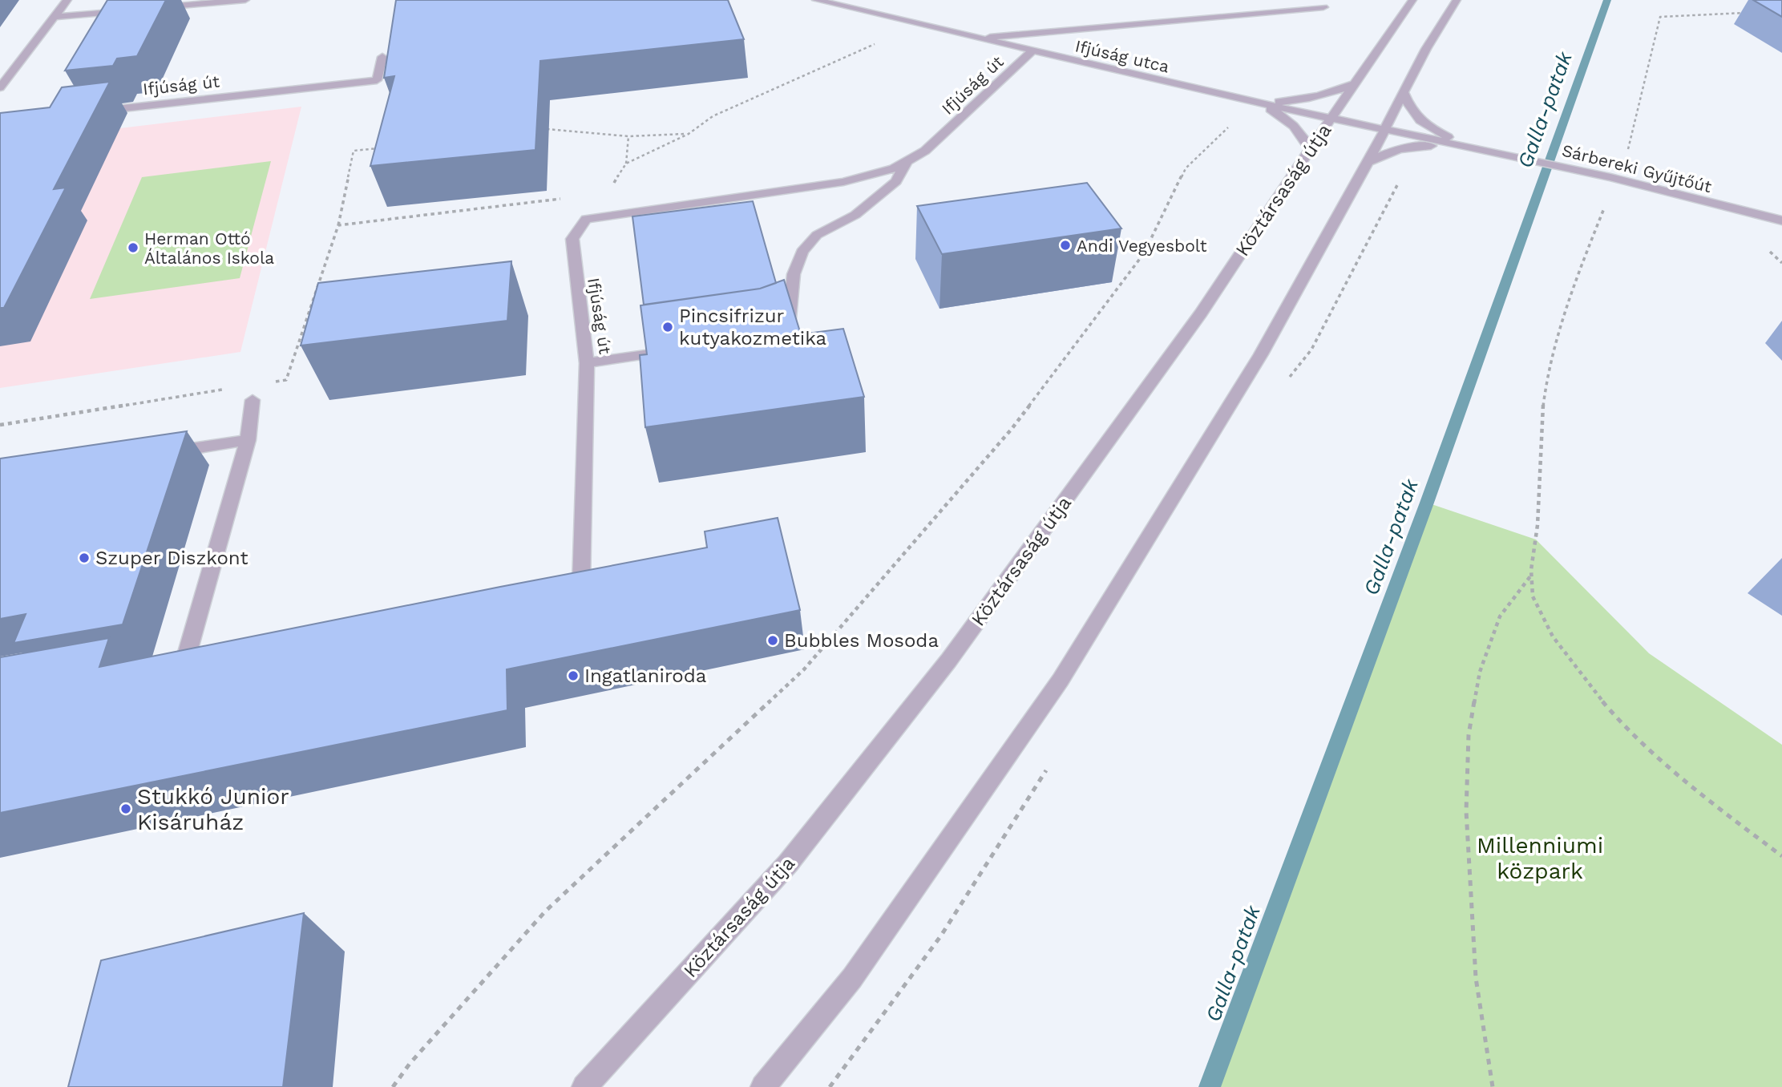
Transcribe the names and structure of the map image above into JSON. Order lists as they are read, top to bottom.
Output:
{
  "streets": {
    "street": [
      "Ifjúság utca",
      "Ifjúság út",
      "Sárbereki Gyűjtőút",
      "Köztársaság útja"
    ]
  },
  "crossings": [
    ["Ifjúság utca", "Ifjúság út"]
  ],
  "water": ["Galla-patak"],
  "parks": ["Millenniumi közpark"],
  "places": [
    "Andi Vegyesbolt",
    "Herman Ottó Általános Iskola",
    "Pincsifrizur kutyakozmetika",
    "Szuper Diszkont",
    "Bubbles Mosoda",
    "Ingatlaniroda",
    "Stukkó Junior Kisáruház"
  ]
}
